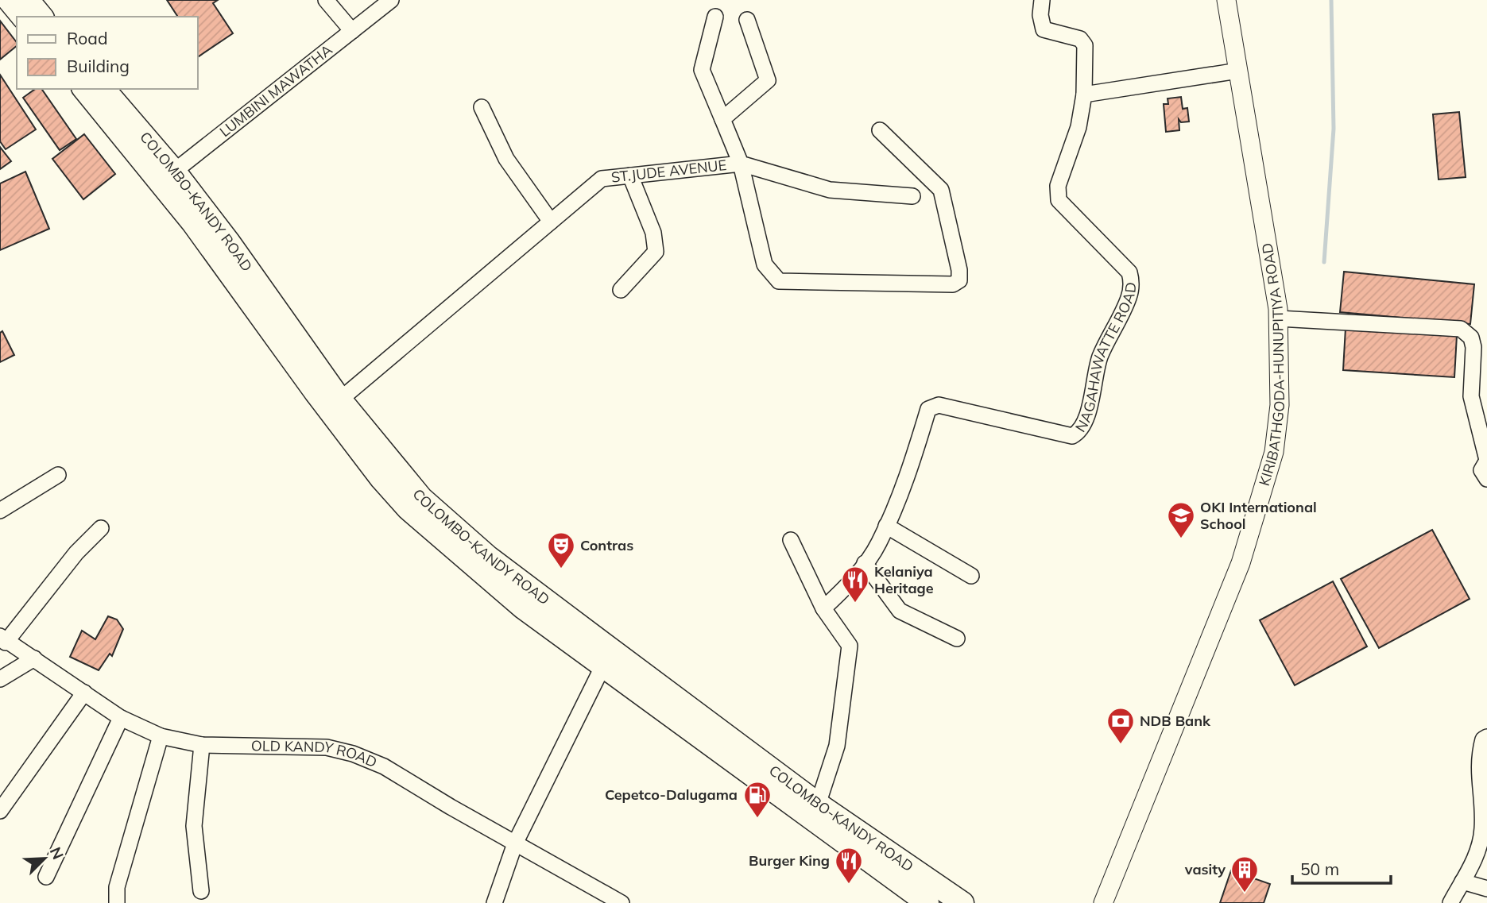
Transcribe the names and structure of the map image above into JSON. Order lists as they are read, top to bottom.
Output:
{
  "streets": {
    "highway": ["COLOMBO-KANDY ROAD"],
    "main road": ["KIRIBATHGODA-HUNUPITIYA ROAD"],
    "street": [
      "LUMBINI MAWATHA",
      "ST.JUDE AVENUE",
      "NAGAHAWATTE ROAD",
      "OLD KANDY ROAD"
    ]
  },
  "crossings": [
    ["LUMBINI MAWATHA", "COLOMBO-KANDY ROAD"],
    ["ST.JUDE AVENUE", "COLOMBO-KANDY ROAD"]
  ],
  "places": {
    "school or university": ["OKI International School"],
    "theatre": ["Contras"],
    "restaurant": ["Kelaniya Heritage", "Burger King"],
    "bank": ["NDB Bank"],
    "fuel station": ["Cepetco-Dalugama"],
    "building": ["vasity"]
  },
  "legend": ["Road", "Building"],
  "scale_bar": "50 m",
  "north": "top right"
}
